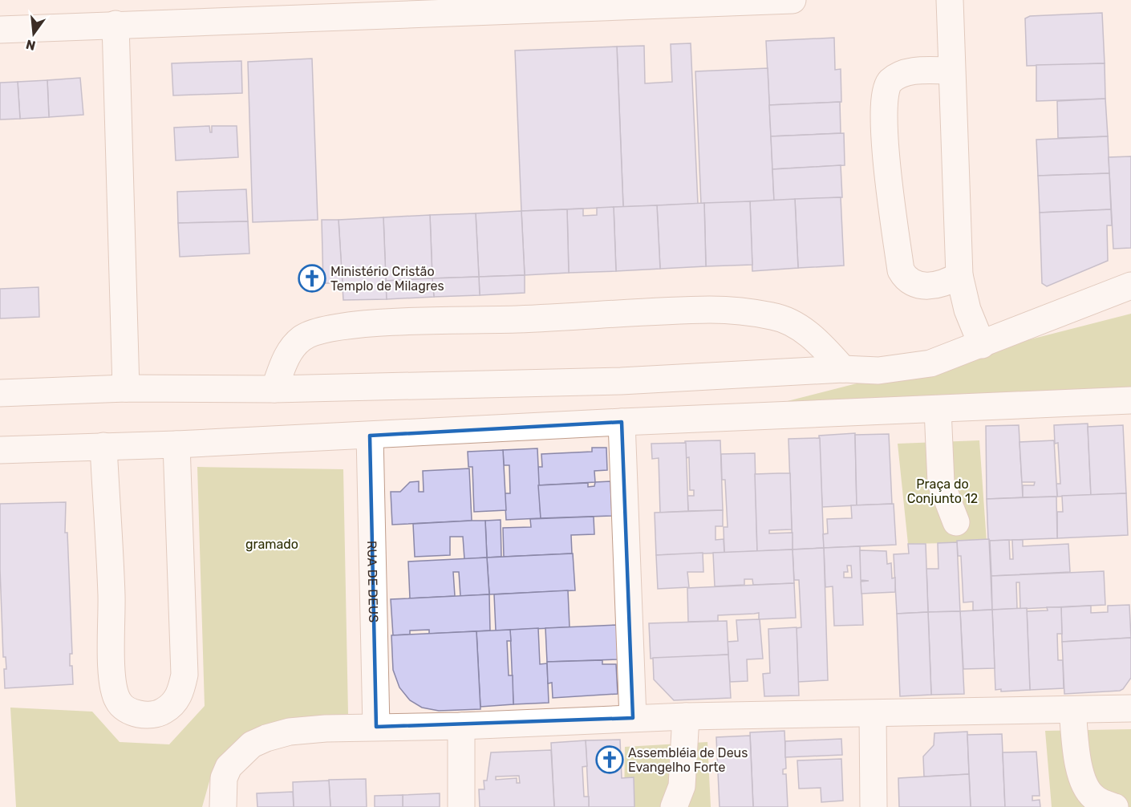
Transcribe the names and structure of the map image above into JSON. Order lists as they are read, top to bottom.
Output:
{
  "streets": {
    "street": ["RUA DE DEUS"]
  },
  "parks": ["Praça do Conjunto 12", "gramado"],
  "places": {
    "church": ["Ministério Cristão Templo de Milagres", "Assembléia de Deus Evangelho Forte"]
  },
  "north": "bottom"
}
